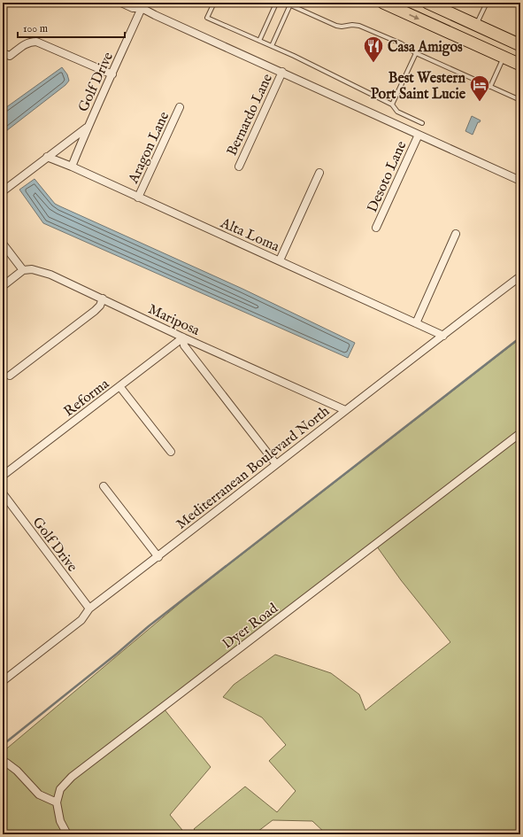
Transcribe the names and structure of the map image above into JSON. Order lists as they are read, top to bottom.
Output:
{
  "streets": {
    "street": [
      "Golf Drive",
      "Bernardo Lane",
      "Aragon Lane",
      "Desoto Lane",
      "Alta Loma",
      "Mariposa",
      "Reforma",
      "Mediterranean Boulevard North",
      "Dyer Road"
    ]
  },
  "crossings": [
    ["Golf Drive", "Alta Loma"],
    ["Golf Drive", "Mediterranean Boulevard North"],
    ["Aragon Lane", "Alta Loma"],
    ["Alta Loma", "Mediterranean Boulevard North"],
    ["Mariposa", "Reforma"],
    ["Mariposa", "Mediterranean Boulevard North"]
  ],
  "places": {
    "restaurant": ["Casa Amigos"],
    "hotel": ["Best Western Port Saint Lucie"]
  },
  "scale_bar": "100 m"
}
